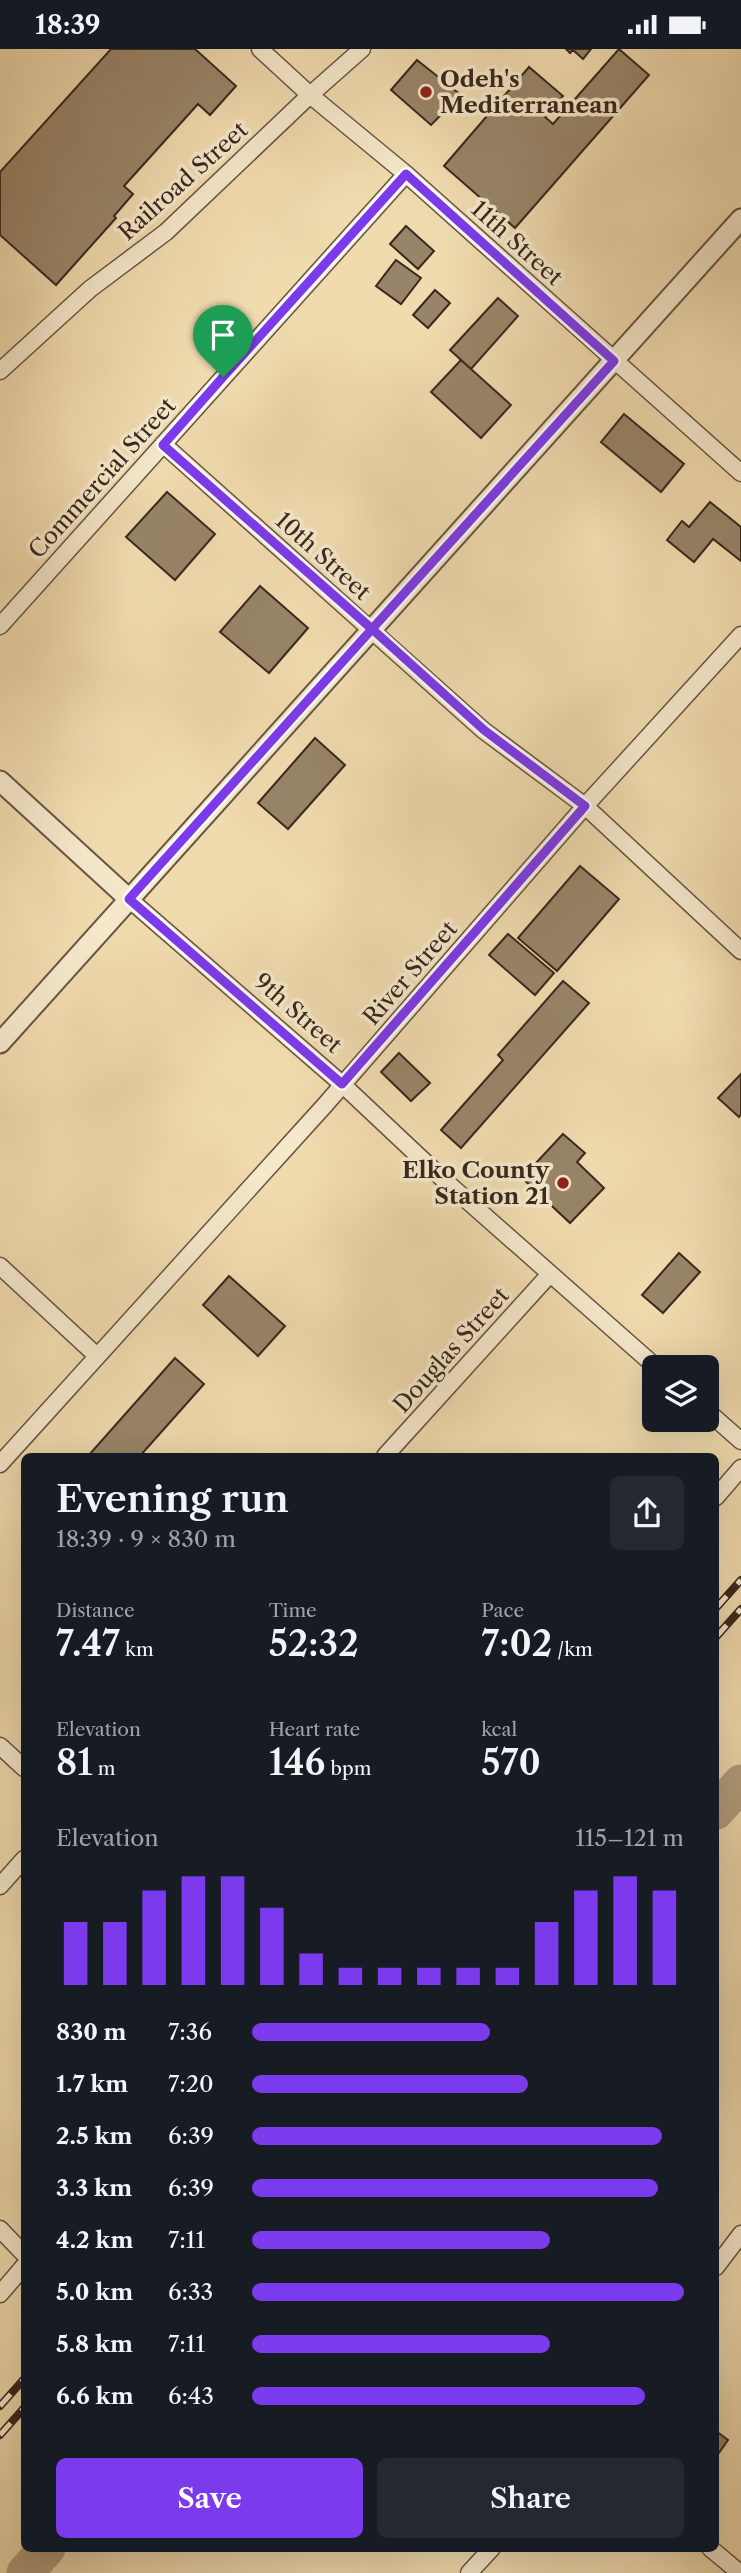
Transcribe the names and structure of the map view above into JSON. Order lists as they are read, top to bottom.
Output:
{
  "streets": {
    "street": [
      "Railroad Street",
      "11th Street",
      "Commercial Street",
      "10th Street",
      "River Street",
      "9th Street",
      "Douglas Street"
    ]
  },
  "crossings": [
    ["Railroad Street", "11th Street"],
    ["11th Street", "Commercial Street"],
    ["Commercial Street", "10th Street"],
    ["10th Street", "River Street"],
    ["River Street", "9th Street"],
    ["9th Street", "Douglas Street"]
  ],
  "places": ["Odeh's Mediterranean", "Elko County Station 21"],
  "page": {
    "status": "18:39",
    "heading": ["Evening run", "18:39 · 9 × 830 m"],
    "stats": [
      ["Distance", "7.47 km"],
      ["Time", "52:32"],
      ["Pace", "7:02 /km"],
      ["Elevation", "81 m"],
      ["Heart rate", "146 bpm"],
      ["kcal", "570"]
    ],
    "chart": ["Elevation", "115–121 m"],
    "list": [
      {
        "name": "830 m",
        "note": "7:36"
      },
      {
        "name": "1.7 km",
        "note": "7:20"
      },
      {
        "name": "2.5 km",
        "note": "6:39"
      },
      {
        "name": "3.3 km",
        "note": "6:39"
      },
      {
        "name": "4.2 km",
        "note": "7:11"
      },
      {
        "name": "5.0 km",
        "note": "6:33"
      },
      {
        "name": "5.8 km",
        "note": "7:11"
      },
      {
        "name": "6.6 km",
        "note": "6:43"
      }
    ],
    "buttons": ["Save", "Share"]
  }
}
